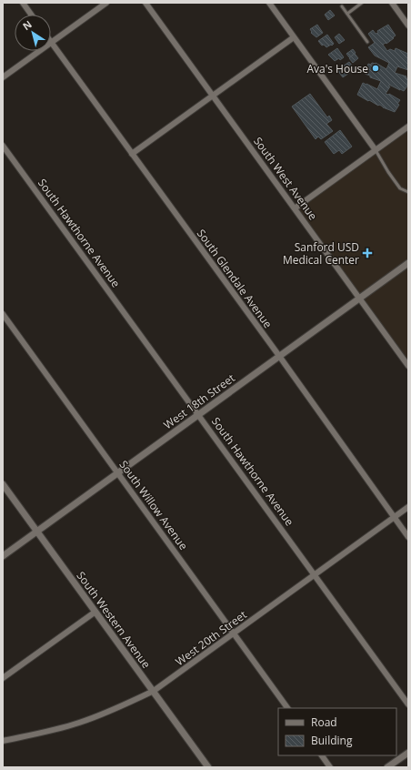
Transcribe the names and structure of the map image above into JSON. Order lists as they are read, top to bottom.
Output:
{
  "streets": {
    "street": [
      "South West Avenue",
      "South Hawthorne Avenue",
      "South Glendale Avenue",
      "West 18th Street",
      "South Willow Avenue",
      "South Western Avenue",
      "West 20th Street"
    ]
  },
  "crossings": [
    ["South West Avenue", "West 18th Street"],
    ["South Hawthorne Avenue", "West 18th Street"],
    ["South Hawthorne Avenue", "West 20th Street"],
    ["South Glendale Avenue", "West 18th Street"],
    ["South Glendale Avenue", "West 20th Street"],
    ["West 18th Street", "South Willow Avenue"],
    ["West 18th Street", "South Western Avenue"],
    ["South Willow Avenue", "West 20th Street"],
    ["South Western Avenue", "West 20th Street"]
  ],
  "places": {
    "other": ["Ava's House"],
    "health": ["Sanford USD Medical Center"]
  },
  "legend": ["Road", "Building"],
  "north": "top left"
}
